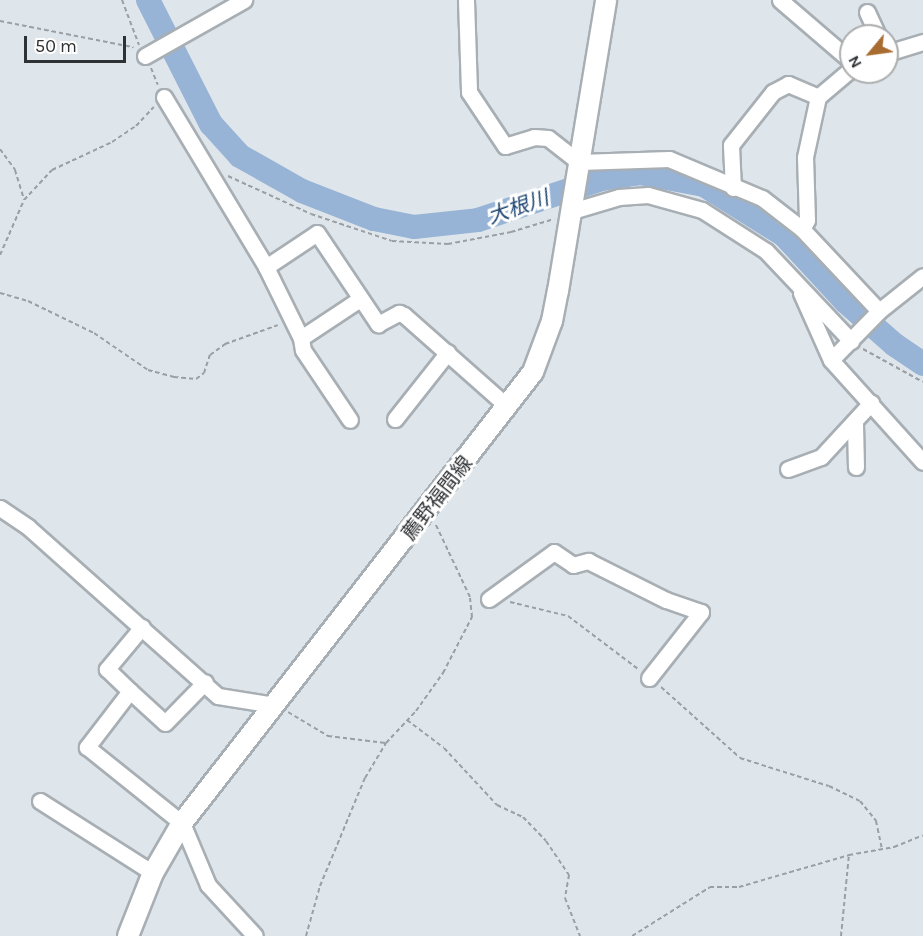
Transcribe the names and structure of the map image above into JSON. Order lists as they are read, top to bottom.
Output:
{
  "streets": {
    "main road": ["薦野福間線"]
  },
  "water": ["大根川"],
  "scale_bar": "50 m",
  "north": "bottom left"
}
